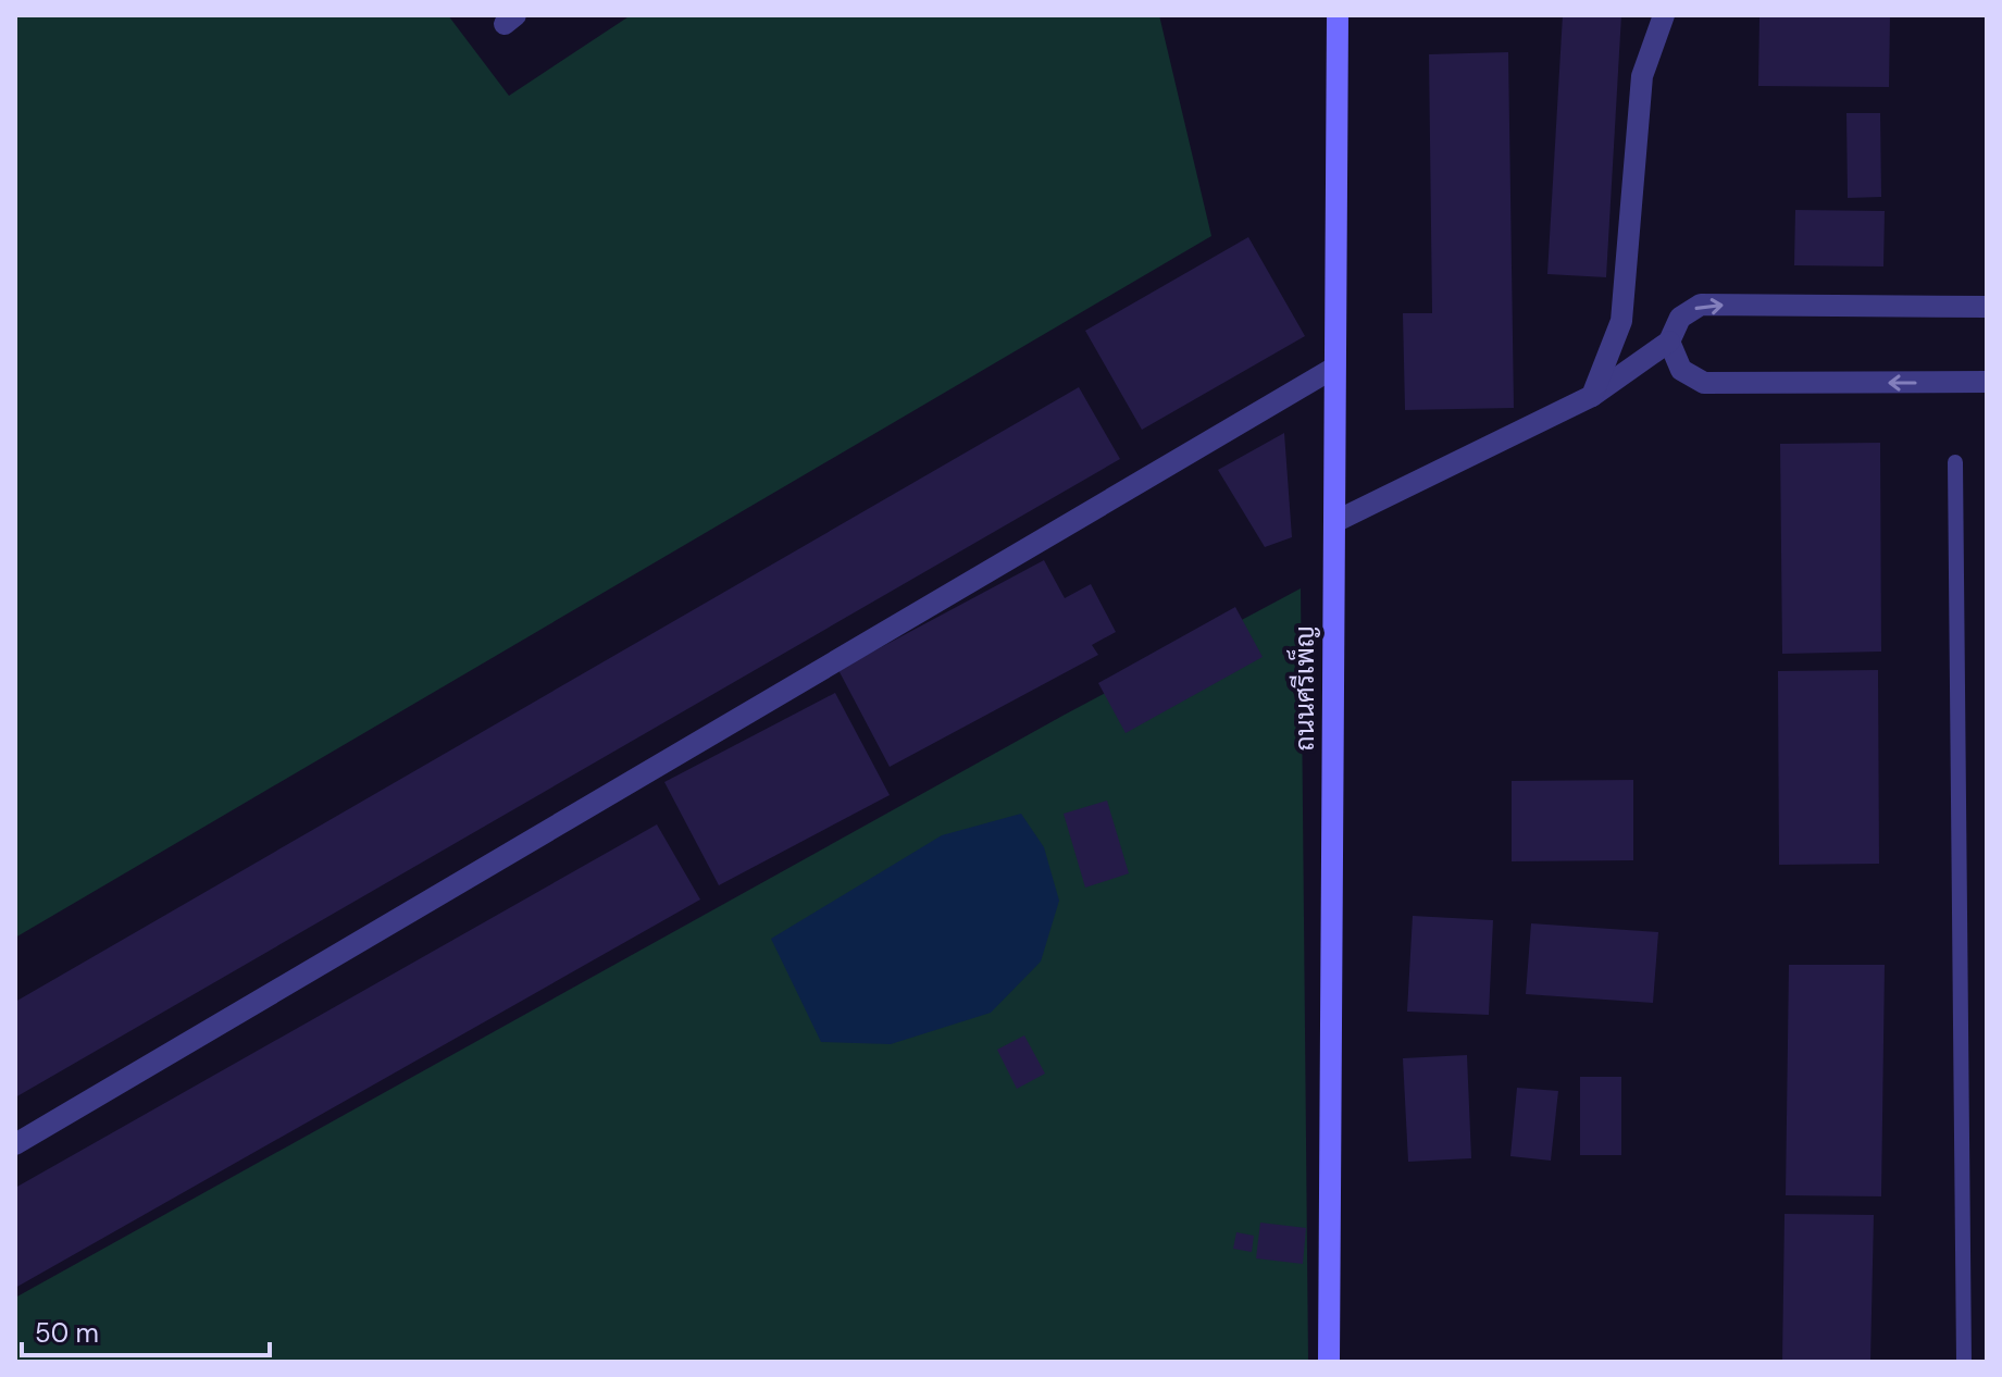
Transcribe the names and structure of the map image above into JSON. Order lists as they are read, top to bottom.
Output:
{
  "streets": {
    "main road": ["ถนนศรีเพ็ญ"]
  },
  "scale_bar": "50 m"
}
